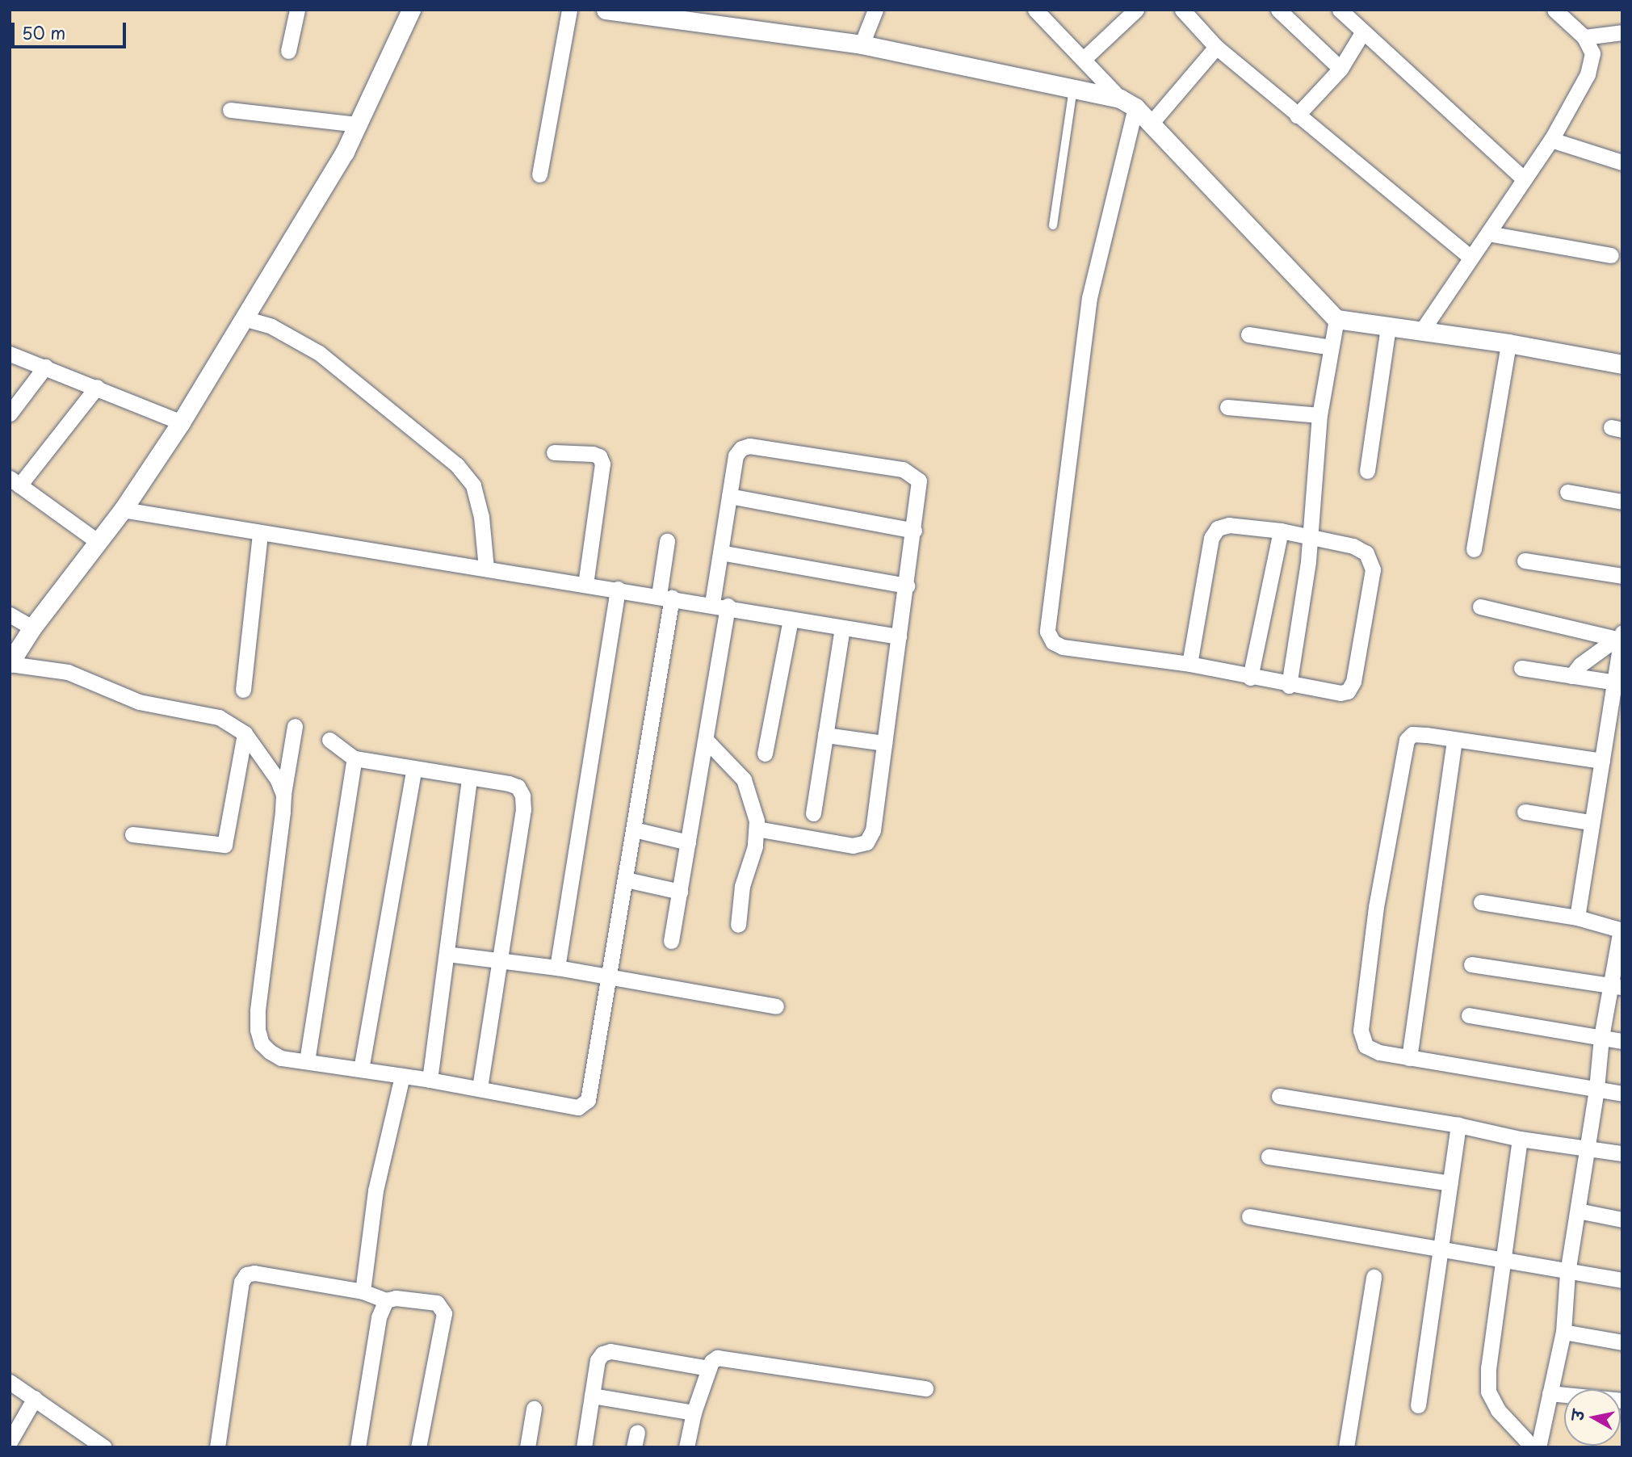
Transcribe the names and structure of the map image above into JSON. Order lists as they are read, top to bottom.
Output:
{
  "scale_bar": "50 m",
  "north": "left"
}
